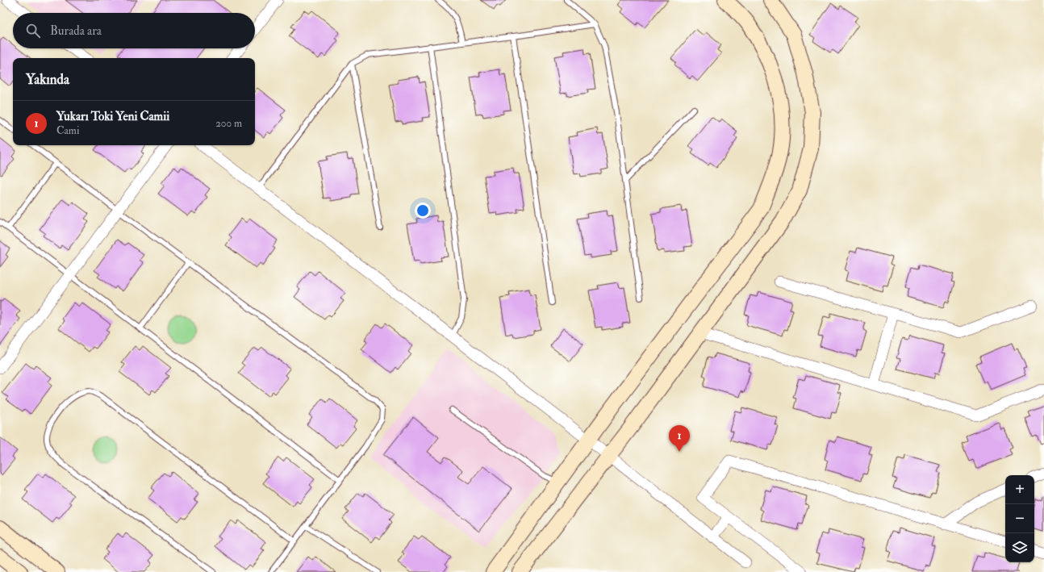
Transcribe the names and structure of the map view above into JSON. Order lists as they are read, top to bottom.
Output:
{
  "page": {
    "search": "Burada ara",
    "heading": "Yakında",
    "list": [
      {
        "mark": "1",
        "name": "Yukarı Toki Yeni Camii",
        "note": "Cami",
        "value": "200 m"
      }
    ],
    "pins": "1",
    "map_buttons": ["+", "−"]
  }
}
